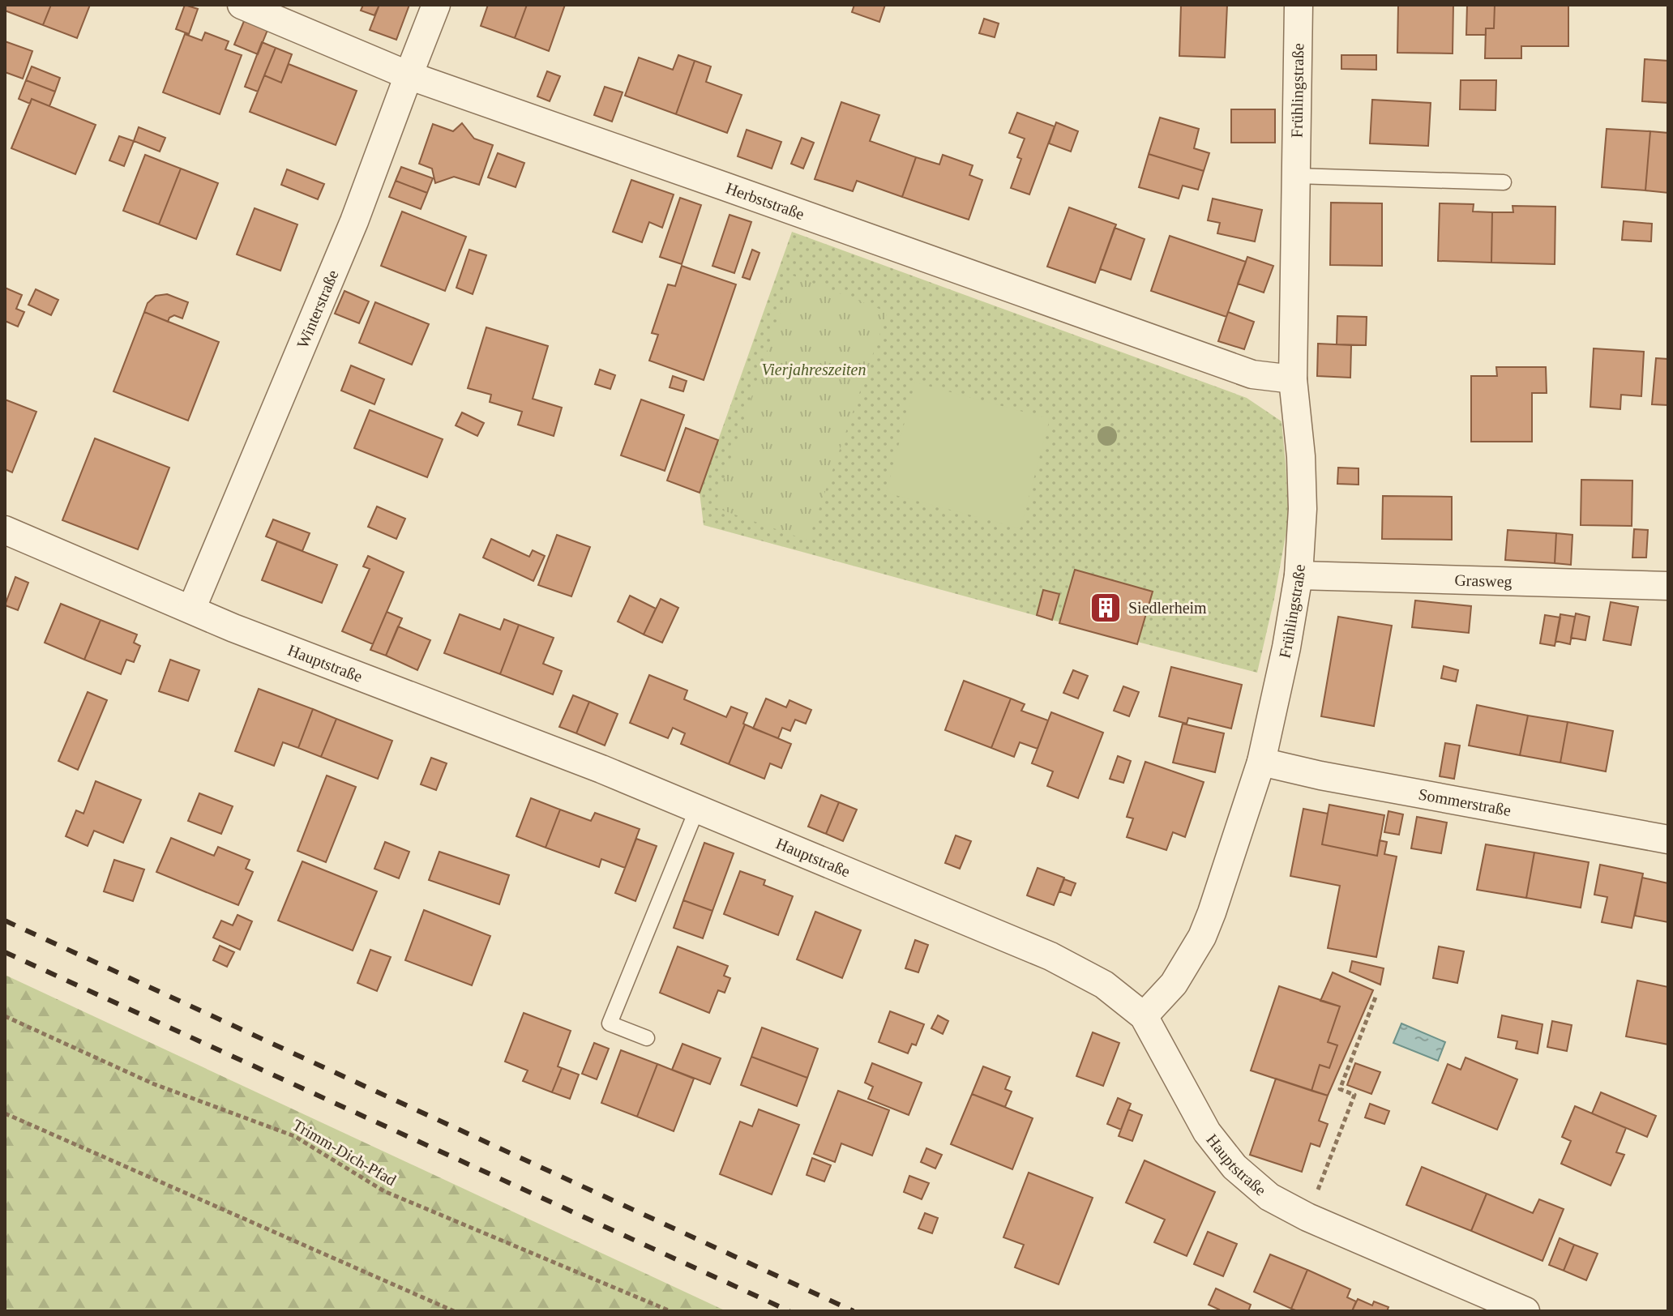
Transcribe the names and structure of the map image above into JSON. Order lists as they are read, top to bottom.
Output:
{
  "streets": {
    "street": [
      "Frühlingstraße",
      "Herbststraße",
      "Winterstraße",
      "Grasweg",
      "Hauptstraße",
      "Sommerstraße"
    ],
    "path": ["Trimm-Dich-Pfad"]
  },
  "crossings": [
    ["Frühlingstraße", "Herbststraße"],
    ["Frühlingstraße", "Grasweg"],
    ["Frühlingstraße", "Hauptstraße"],
    ["Frühlingstraße", "Sommerstraße"],
    ["Herbststraße", "Winterstraße"],
    ["Winterstraße", "Hauptstraße"]
  ],
  "parks": ["Vierjahreszeiten"],
  "places": {
    "building": ["Siedlerheim"]
  }
}
